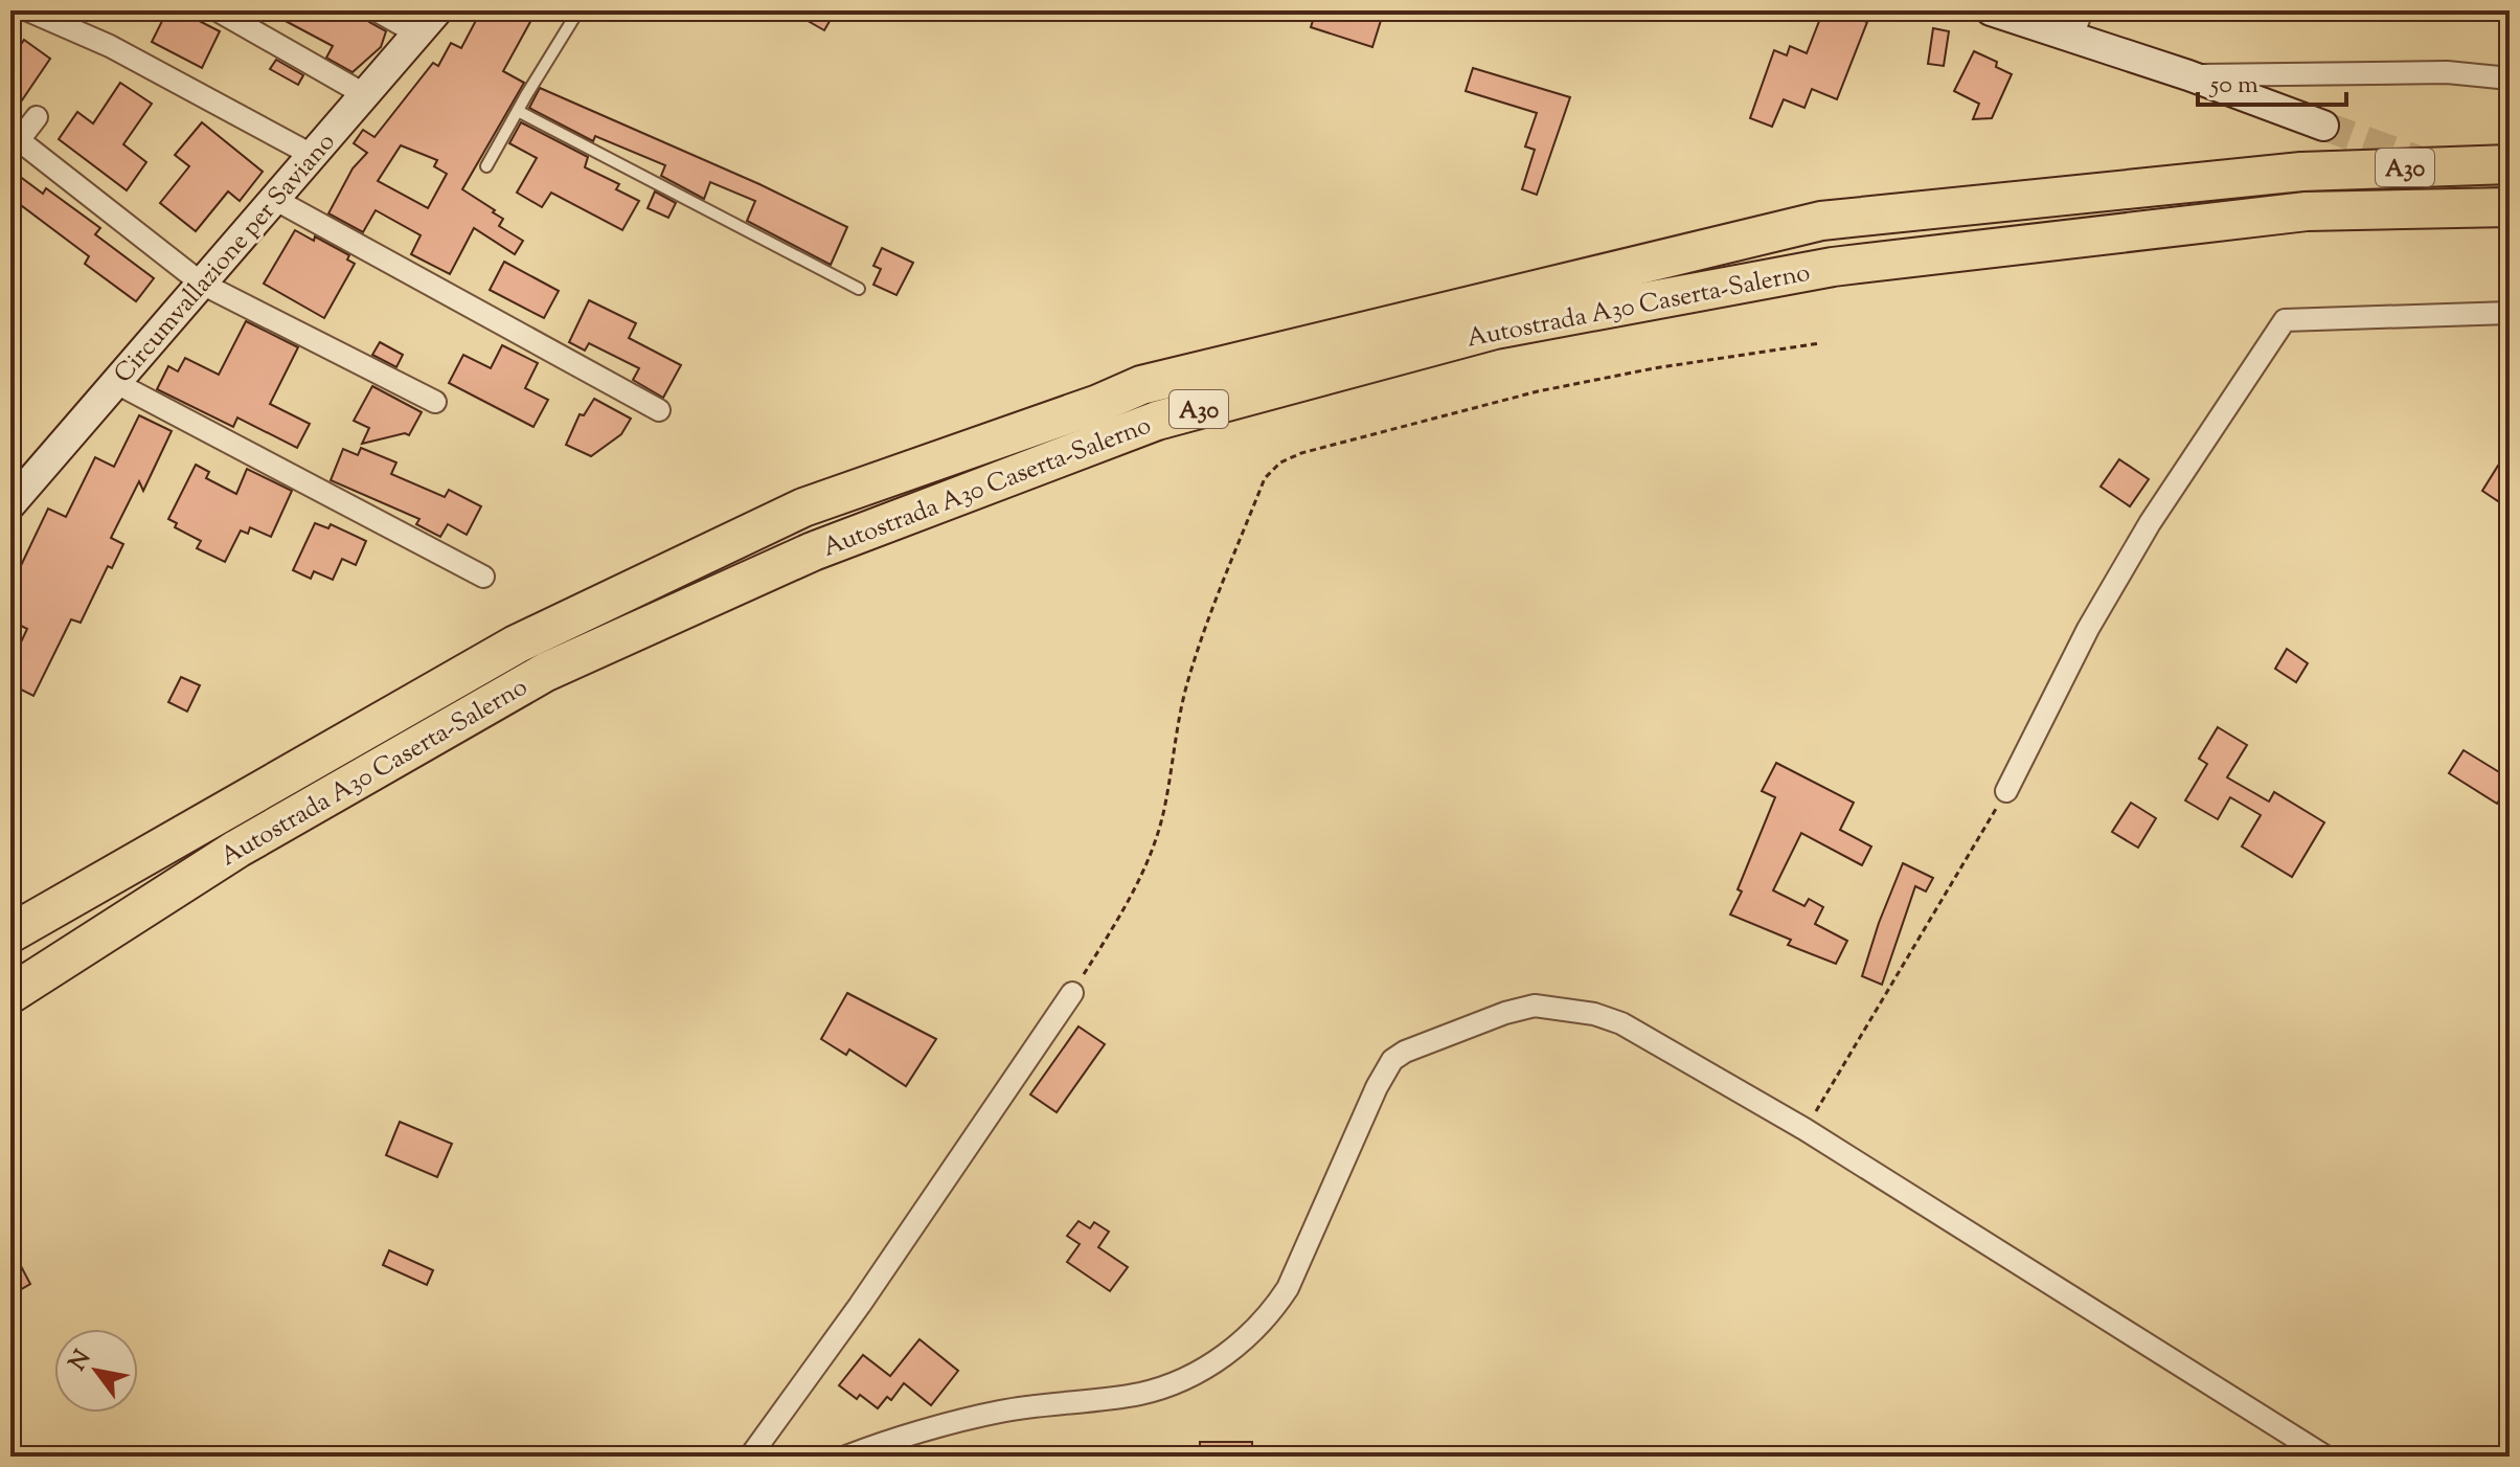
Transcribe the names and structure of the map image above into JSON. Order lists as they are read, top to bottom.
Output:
{
  "streets": {
    "highway": ["A30", "Autostrada A30 Caserta-Salerno"],
    "main road": ["Circumvallazione per Saviano"]
  },
  "scale_bar": "50 m",
  "north": "top left"
}
